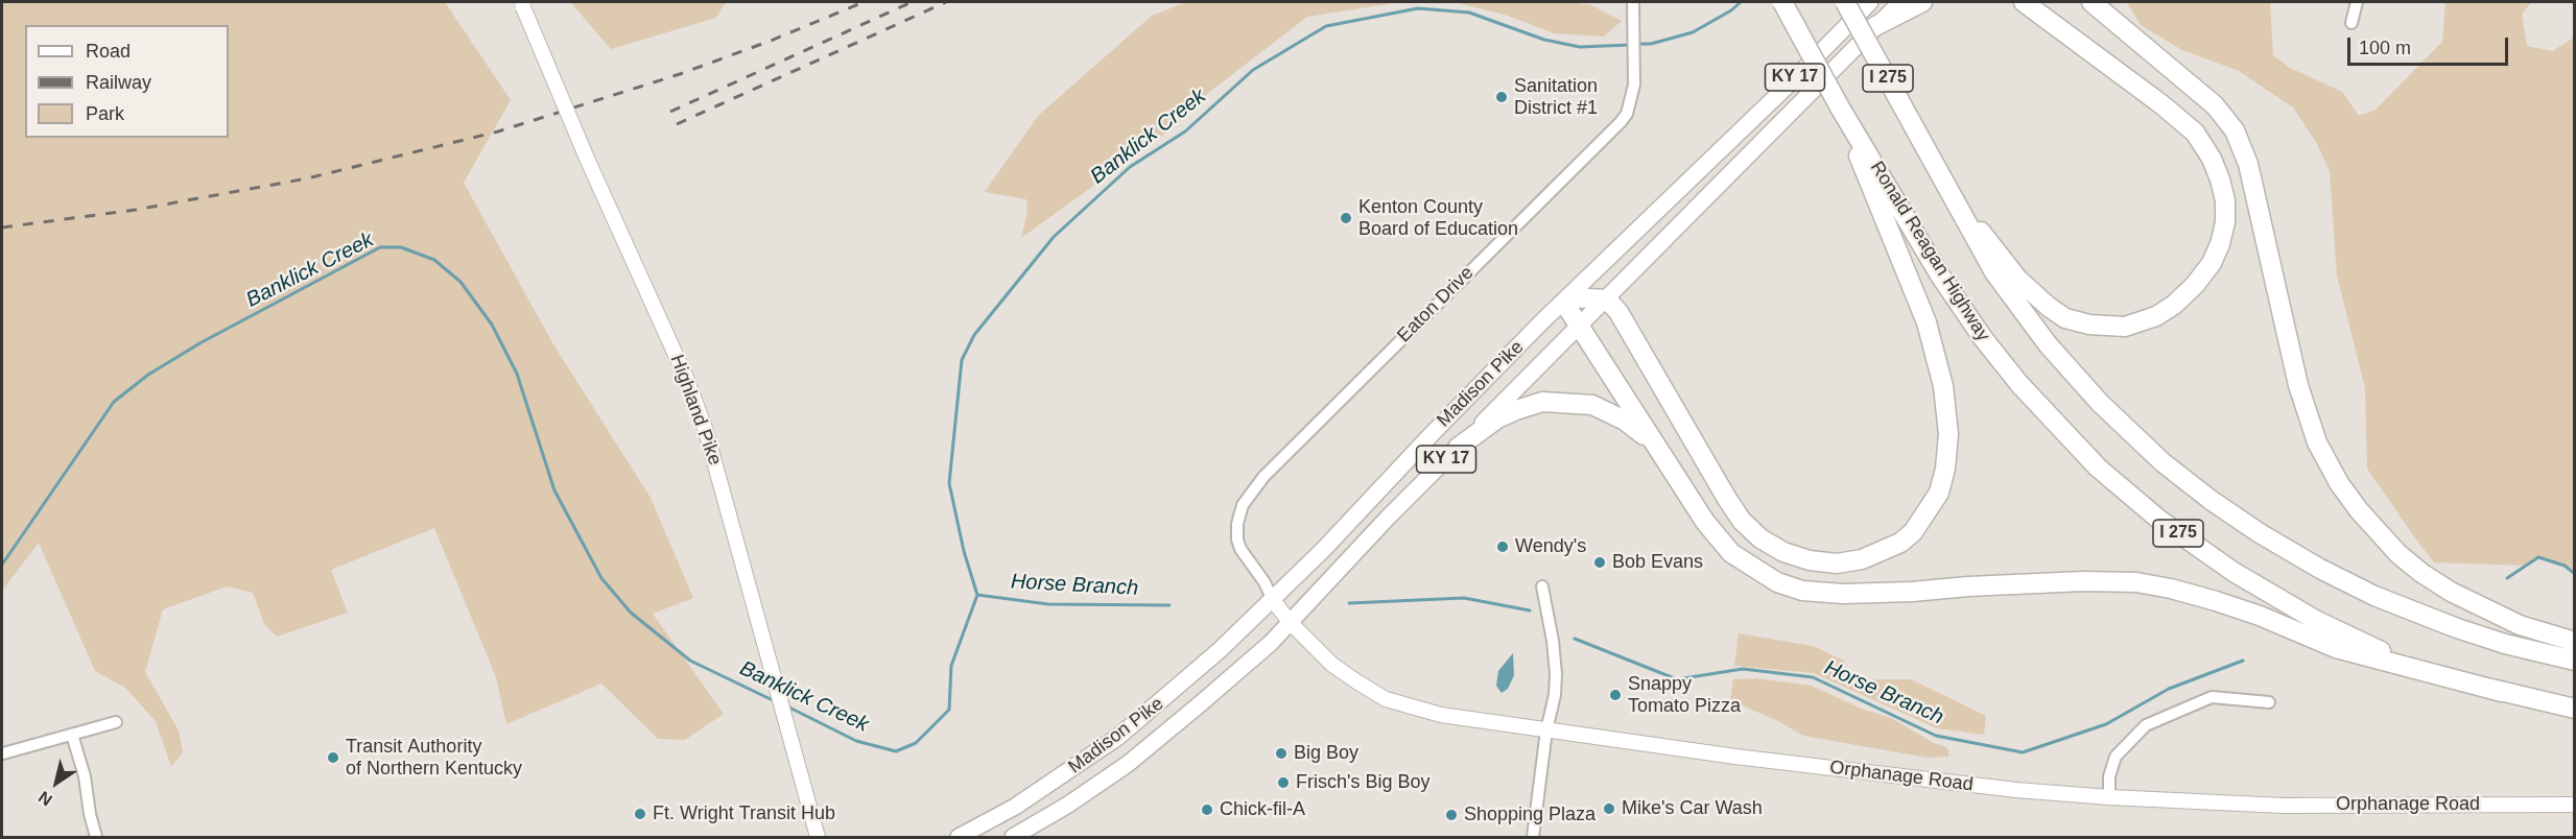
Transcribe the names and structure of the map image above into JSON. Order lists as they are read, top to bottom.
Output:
{
  "streets": {
    "highway": ["I 275", "Ronald Reagan Highway"],
    "main road": [
      "KY 17",
      "Madison Pike",
      "Highland Pike",
      "Orphanage Road"
    ],
    "street": ["Eaton Drive"]
  },
  "crossings": [
    ["Eaton Drive", "Madison Pike"],
    ["Eaton Drive", "Orphanage Road"],
    ["Madison Pike", "Orphanage Road"]
  ],
  "water": ["Banklick Creek", "Horse Branch"],
  "places": [
    "Sanitation District #1",
    "Kenton County Board of Education",
    "Wendy's",
    "Bob Evans",
    "Snappy Tomato Pizza",
    "Big Boy",
    "Transit Authority of Northern Kentucky",
    "Frisch's Big Boy",
    "Mike's Car Wash",
    "Chick-fil-A",
    "Ft. Wright Transit Hub",
    "Shopping Plaza"
  ],
  "legend": ["Road", "Railway", "Park"],
  "scale_bar": "100 m",
  "north": "bottom left"
}
